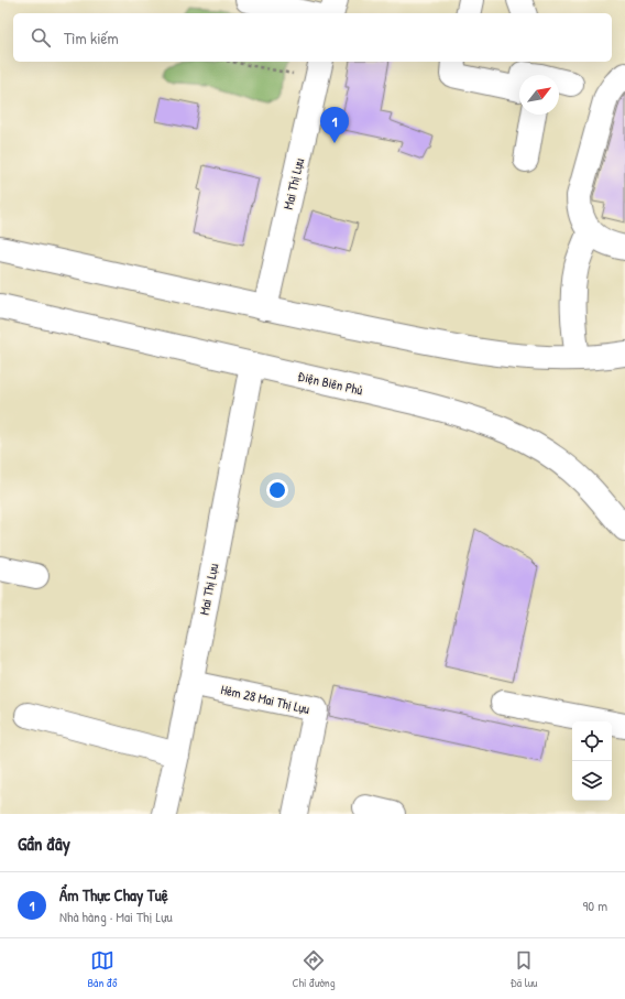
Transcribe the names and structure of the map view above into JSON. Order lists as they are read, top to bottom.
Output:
{
  "streets": {
    "main road": ["Mai Thị Lựu", "Ðiện Biên Phủ", "Hẻm 28 Mai Thị Lựu"]
  },
  "crossings": [
    ["Mai Thị Lựu", "Ðiện Biên Phủ"],
    ["Mai Thị Lựu", "Hẻm 28 Mai Thị Lựu"]
  ],
  "north": "top right",
  "page": {
    "search": "Tìm kiếm",
    "pins": "1",
    "heading": "Gần đây",
    "list": [
      {
        "mark": "1",
        "name": "Ẩm Thực Chay Tuệ",
        "note": "Nhà hàng · Mai Thị Lựu",
        "value": "90 m"
      }
    ],
    "nav": ["Bản đồ", "Chỉ đường", "Đã lưu"]
  }
}
